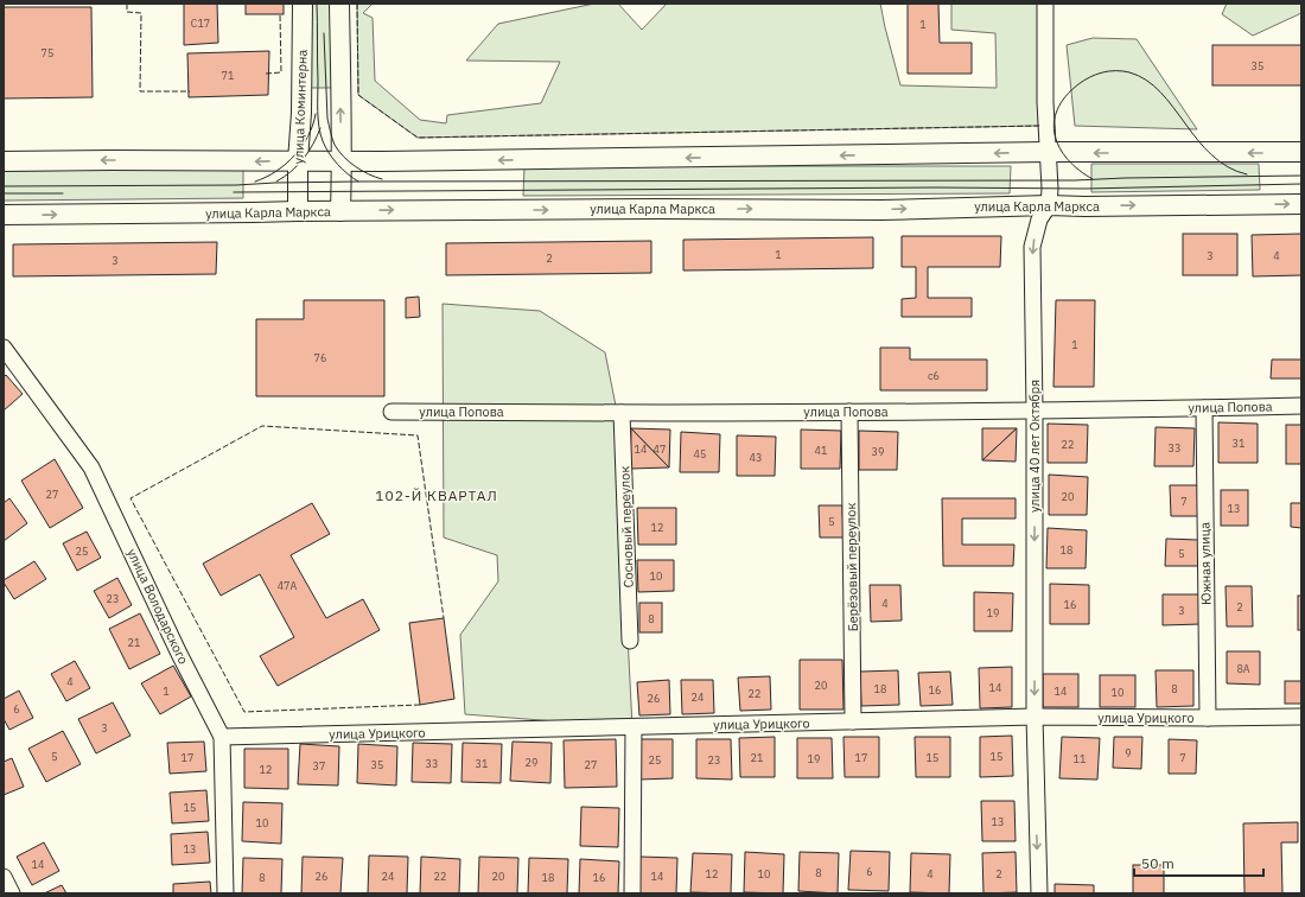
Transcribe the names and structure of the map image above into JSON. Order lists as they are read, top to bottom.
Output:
{
  "streets": {
    "street": [
      "улица Коминтерна",
      "улица Карла Маркса",
      "улица Попова",
      "улица 40 лет Октября",
      "Сосновый переулок",
      "Южная улица",
      "Берёзовый переулок",
      "улица Володарского",
      "улица Урицкого"
    ]
  },
  "crossings": [
    ["улица Коминтерна", "улица Карла Маркса"],
    ["улица Карла Маркса", "улица 40 лет Октября"],
    ["улица Попова", "улица 40 лет Октября"],
    ["улица Попова", "Сосновый переулок"],
    ["улица Попова", "Южная улица"],
    ["улица Попова", "Берёзовый переулок"],
    ["улица 40 лет Октября", "улица Урицкого"],
    ["Южная улица", "улица Урицкого"],
    ["Берёзовый переулок", "улица Урицкого"],
    ["улица Володарского", "улица Урицкого"]
  ],
  "one_way": ["улица 40 лет Октября"],
  "districts": ["102-Й КВАРТАЛ"],
  "house_numbers": [
    "С17",
    "1",
    "75",
    "35",
    "71",
    "1",
    "3",
    "4",
    "2",
    "3",
    "1",
    "76",
    "с6",
    "31",
    "22",
    "33",
    "14",
    "47",
    "41",
    "39",
    "45",
    "43",
    "27",
    "20",
    "7",
    "13",
    "5",
    "12",
    "18",
    "25",
    "5",
    "10",
    "47А",
    "23",
    "4",
    "16",
    "2",
    "3",
    "19",
    "8",
    "21",
    "8А",
    "4",
    "20",
    "14",
    "18",
    "8",
    "16",
    "1",
    "14",
    "10",
    "22",
    "24",
    "26",
    "6",
    "3",
    "9",
    "5",
    "15",
    "17",
    "21",
    "17",
    "15",
    "7",
    "19",
    "11",
    "25",
    "23",
    "29",
    "33",
    "31",
    "35",
    "27",
    "37",
    "12",
    "15",
    "13",
    "10",
    "13",
    "14",
    "6",
    "8",
    "12",
    "10",
    "4",
    "2",
    "26",
    "24",
    "22",
    "20",
    "14",
    "8",
    "18",
    "16"
  ],
  "scale_bar": "50 m"
}
